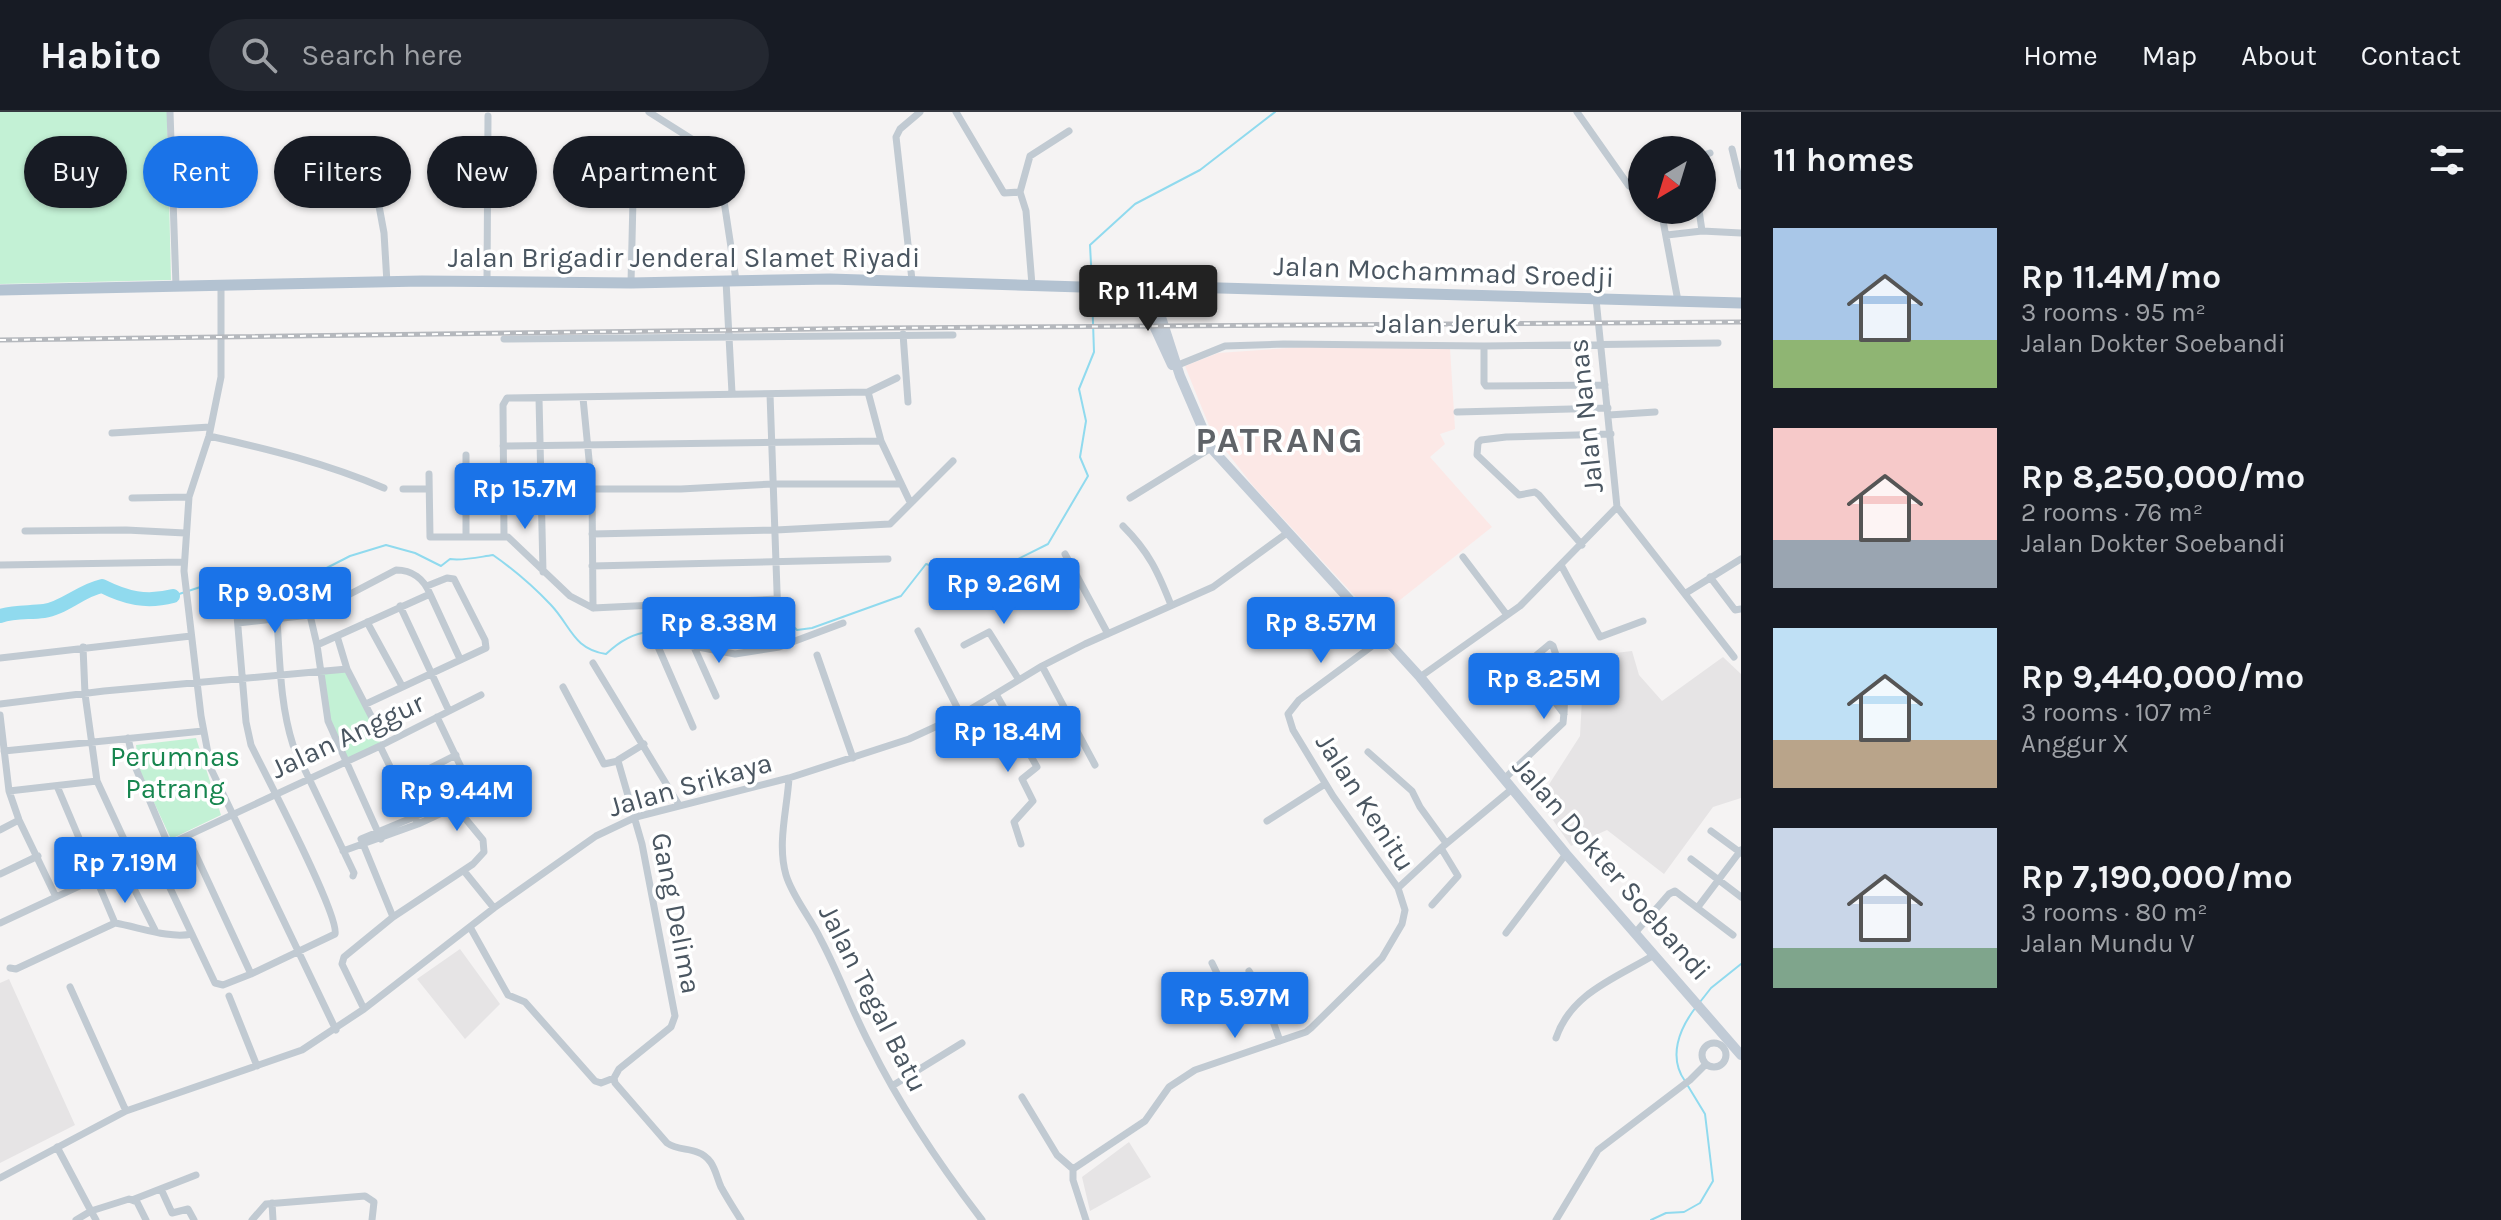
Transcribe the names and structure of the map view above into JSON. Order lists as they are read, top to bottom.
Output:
{
  "streets": {
    "main road": ["Jalan Brigadir Jenderal Slamet Riyadi", "Jalan Mochammad Sroedji", "Jalan Dokter Soebandi"],
    "street": [
      "Jalan Jeruk",
      "Jalan Nanas",
      "Jalan Anggur",
      "Jalan Srikaya",
      "Jalan Kenitu",
      "Gang Delima",
      "Jalan Tegal Batu"
    ]
  },
  "crossings": [
    ["Jalan Brigadir Jenderal Slamet Riyadi", "Jalan Mochammad Sroedji"],
    ["Jalan Brigadir Jenderal Slamet Riyadi", "Jalan Dokter Soebandi"],
    ["Jalan Mochammad Sroedji", "Jalan Nanas"],
    ["Jalan Mochammad Sroedji", "Jalan Dokter Soebandi"],
    ["Jalan Jeruk", "Jalan Nanas"],
    ["Jalan Jeruk", "Jalan Dokter Soebandi"],
    ["Jalan Nanas", "Jalan Dokter Soebandi"],
    ["Jalan Srikaya", "Jalan Dokter Soebandi"],
    ["Jalan Srikaya", "Gang Delima"],
    ["Jalan Srikaya", "Jalan Tegal Batu"],
    ["Jalan Kenitu", "Jalan Dokter Soebandi"]
  ],
  "districts": ["PATRANG"],
  "parks": ["Perumnas Patrang"],
  "north": "bottom left",
  "page": {
    "header": "Habito",
    "search": "Search here",
    "nav": [
      "Home",
      "Map",
      "About",
      "Contact"
    ],
    "heading": "11 homes",
    "chip": [
      "Buy",
      "Rent",
      "Filters",
      "New",
      "Apartment"
    ],
    "list": [
      {
        "name": "Rp 11.4M/mo",
        "note": "3 rooms · 95 m² · Jalan Dokter Soebandi"
      },
      {
        "name": "Rp 8,250,000/mo",
        "note": "2 rooms · 76 m² · Jalan Dokter Soebandi"
      },
      {
        "name": "Rp 9,440,000/mo",
        "note": "3 rooms · 107 m² · Anggur X"
      },
      {
        "name": "Rp 7,190,000/mo",
        "note": "3 rooms · 80 m² · Jalan Mundu V"
      }
    ],
    "price": [
      "Rp 11.4M",
      "Rp 15.7M",
      "Rp 9.26M",
      "Rp 9.03M",
      "Rp 8.38M",
      "Rp 8.57M",
      "Rp 8.25M",
      "Rp 18.4M",
      "Rp 9.44M",
      "Rp 7.19M",
      "Rp 5.97M"
    ]
  }
}
